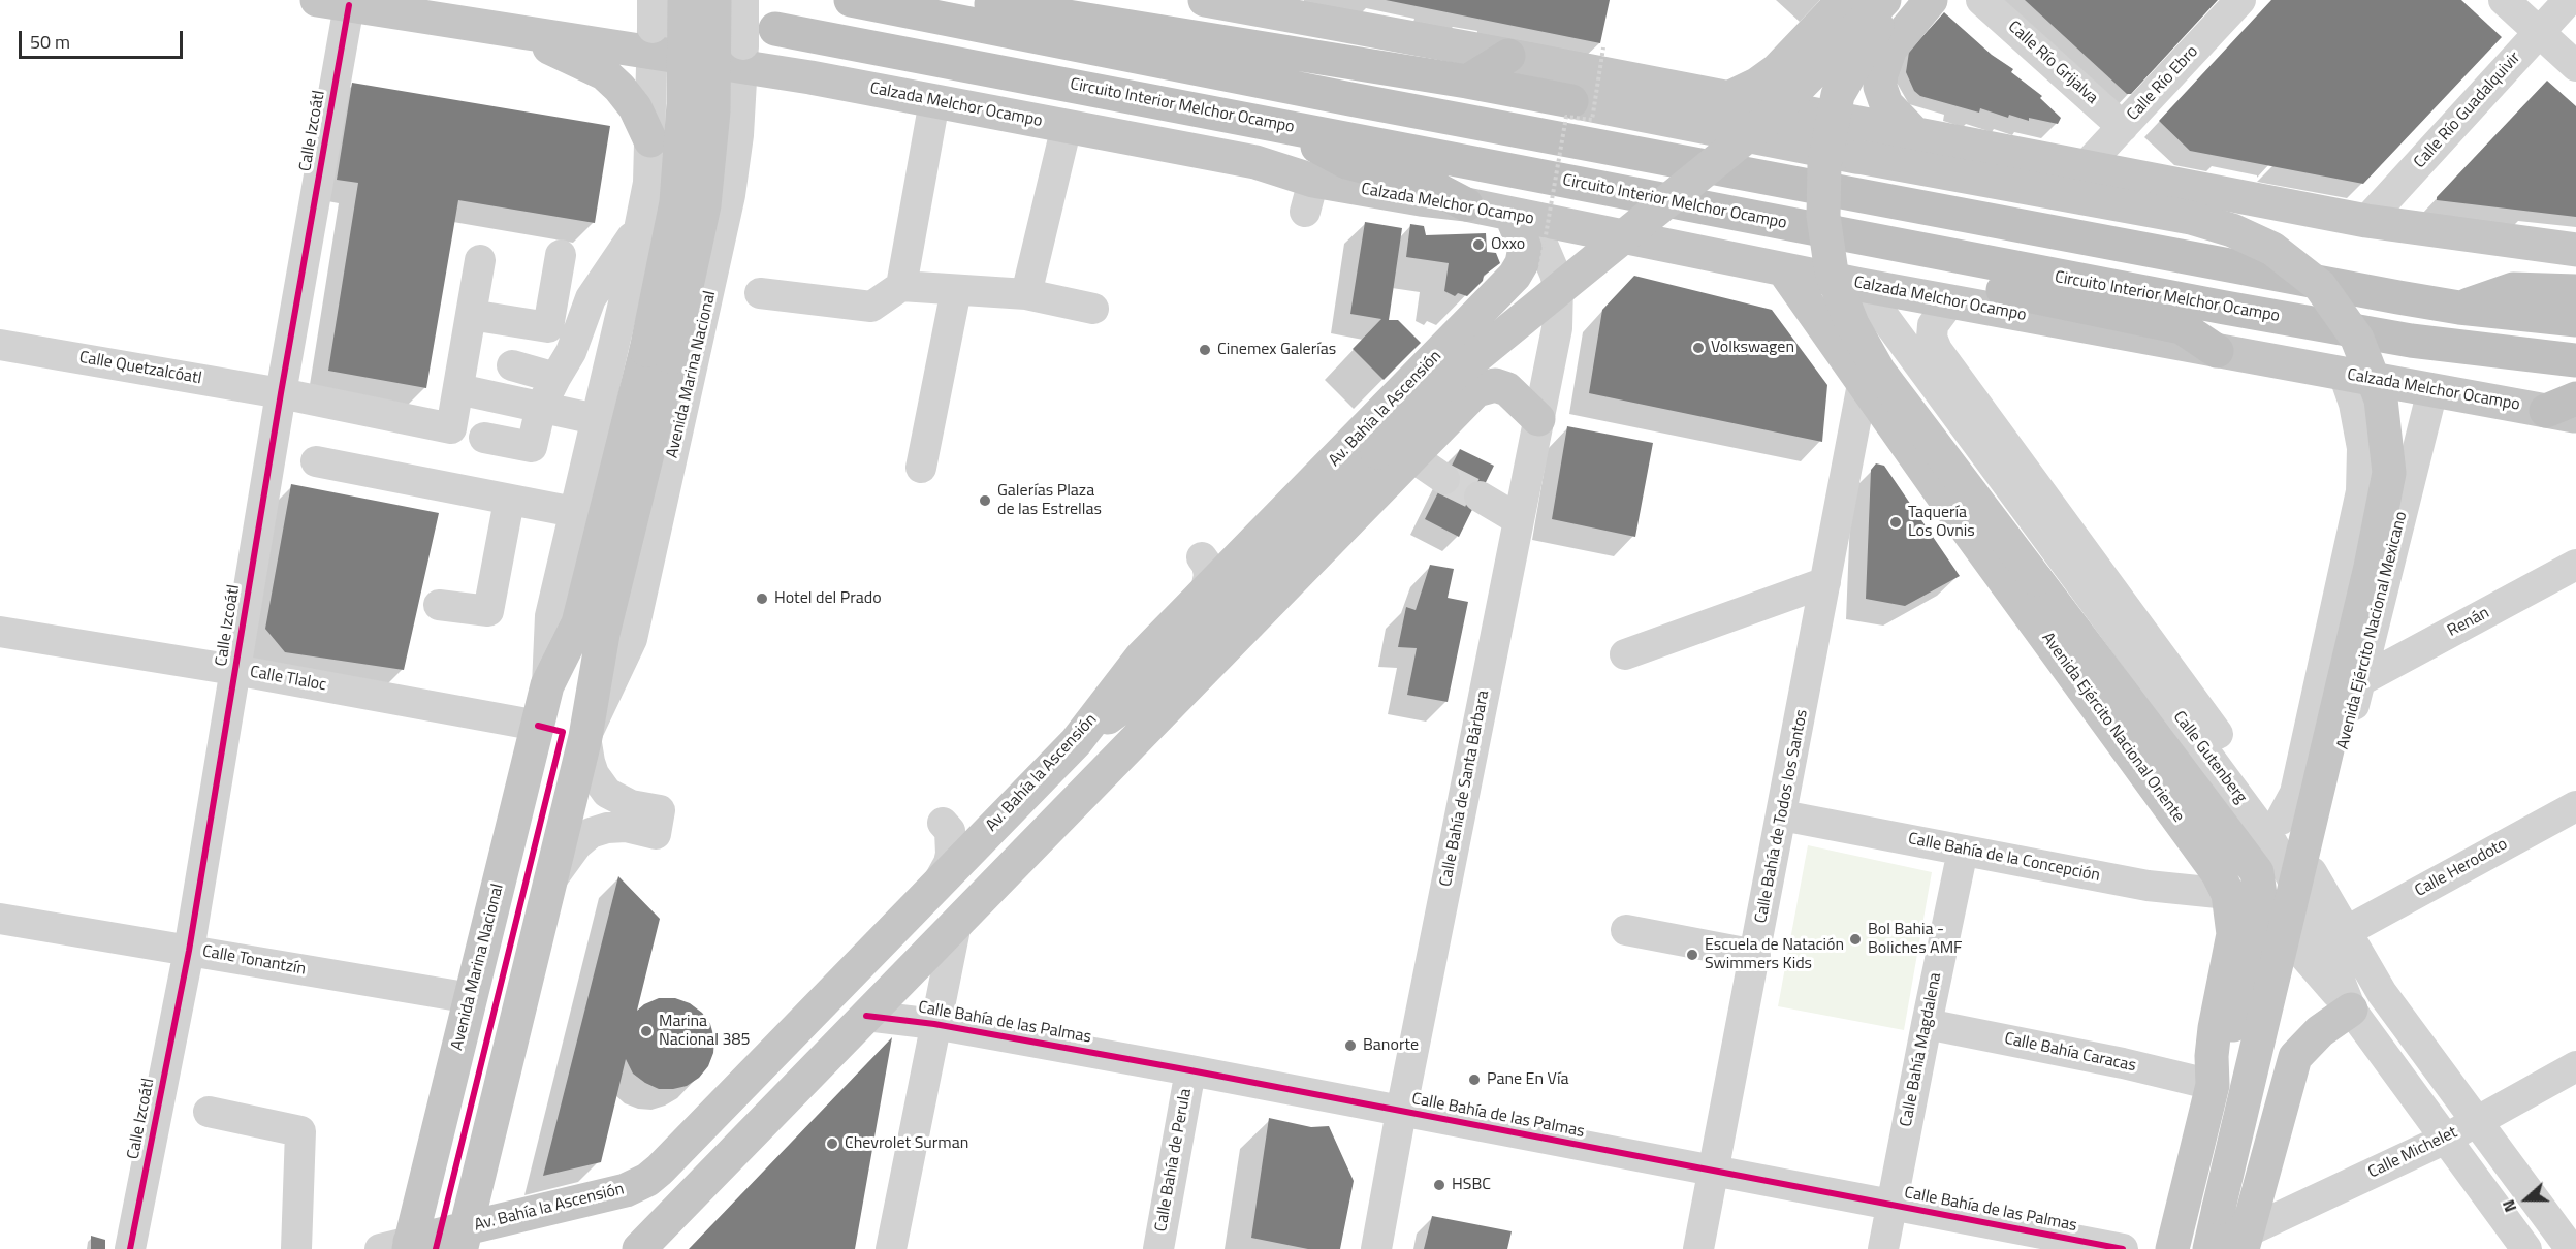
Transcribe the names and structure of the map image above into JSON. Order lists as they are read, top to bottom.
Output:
{
  "streets": {
    "highway": ["Circuito Interior Melchor Ocampo"],
    "main road": [
      "Calzada Melchor Ocampo",
      "Avenida Marina Nacional",
      "Av. Bahía la Ascensión",
      "Avenida Ejército Nacional Oriente"
    ],
    "street": [
      "Calle Río Grijalva",
      "Calle Río Ebro",
      "Calle Río Guadalquivir",
      "Calle Izcoátl",
      "Calle Quetzalcóatl",
      "Renán",
      "Avenida Ejército Nacional Mexicano",
      "Calle Tlaloc",
      "Calle Gutenberg",
      "Calle Bahía de Santa Bárbara",
      "Calle Bahía de Todos los Santos",
      "Calle Bahía de la Concepción",
      "Calle Herodoto",
      "Calle Tonantzín",
      "Calle Bahía de las Palmas",
      "Calle Bahía Magdalena",
      "Calle Bahía Caracas",
      "Calle Michelet",
      "Calle Bahía de Perula"
    ]
  },
  "crossings": [
    ["Calle Río Grijalva", "Calle Río Ebro"],
    ["Calzada Melchor Ocampo", "Calle Izcoátl"],
    ["Calzada Melchor Ocampo", "Avenida Marina Nacional"],
    ["Calzada Melchor Ocampo", "Av. Bahía la Ascensión"],
    ["Calzada Melchor Ocampo", "Avenida Ejército Nacional Mexicano"],
    ["Calzada Melchor Ocampo", "Avenida Ejército Nacional Oriente"],
    ["Calzada Melchor Ocampo", "Calle Gutenberg"],
    ["Calle Izcoátl", "Calle Quetzalcóatl"],
    ["Calle Izcoátl", "Calle Tlaloc"],
    ["Calle Izcoátl", "Calle Tonantzín"],
    ["Avenida Marina Nacional", "Av. Bahía la Ascensión"],
    ["Avenida Marina Nacional", "Calle Tlaloc"],
    ["Avenida Marina Nacional", "Calle Tonantzín"],
    ["Renán", "Avenida Ejército Nacional Mexicano"],
    ["Avenida Ejército Nacional Mexicano", "Calle Gutenberg"],
    ["Avenida Ejército Nacional Oriente", "Calle Bahía de Todos los Santos"],
    ["Avenida Ejército Nacional Oriente", "Calle Bahía de la Concepción"],
    ["Avenida Ejército Nacional Oriente", "Calle Bahía Caracas"],
    ["Calle Gutenberg", "Calle Herodoto"],
    ["Calle Gutenberg", "Calle Michelet"],
    ["Calle Bahía de Santa Bárbara", "Calle Bahía de las Palmas"],
    ["Calle Bahía de Todos los Santos", "Calle Bahía de la Concepción"],
    ["Calle Bahía de Todos los Santos", "Calle Bahía de las Palmas"],
    ["Calle Bahía de la Concepción", "Calle Bahía Magdalena"],
    ["Calle Bahía de las Palmas", "Calle Bahía Magdalena"],
    ["Calle Bahía de las Palmas", "Calle Bahía de Perula"],
    ["Calle Bahía Magdalena", "Calle Bahía Caracas"]
  ],
  "places": [
    "Oxxo",
    "Volkswagen",
    "Cinemex Galerías",
    "Galerías Plaza de las Estrellas",
    "Taquería Los Ovnis",
    "Hotel del Prado",
    "Bol Bahia - Boliches AMF",
    "Escuela de Natación Swimmers Kids",
    "Marina Nacional 385",
    "Banorte",
    "Pane En Vía",
    "Chevrolet Surman",
    "HSBC"
  ],
  "scale_bar": "50 m",
  "north": "left"
}
